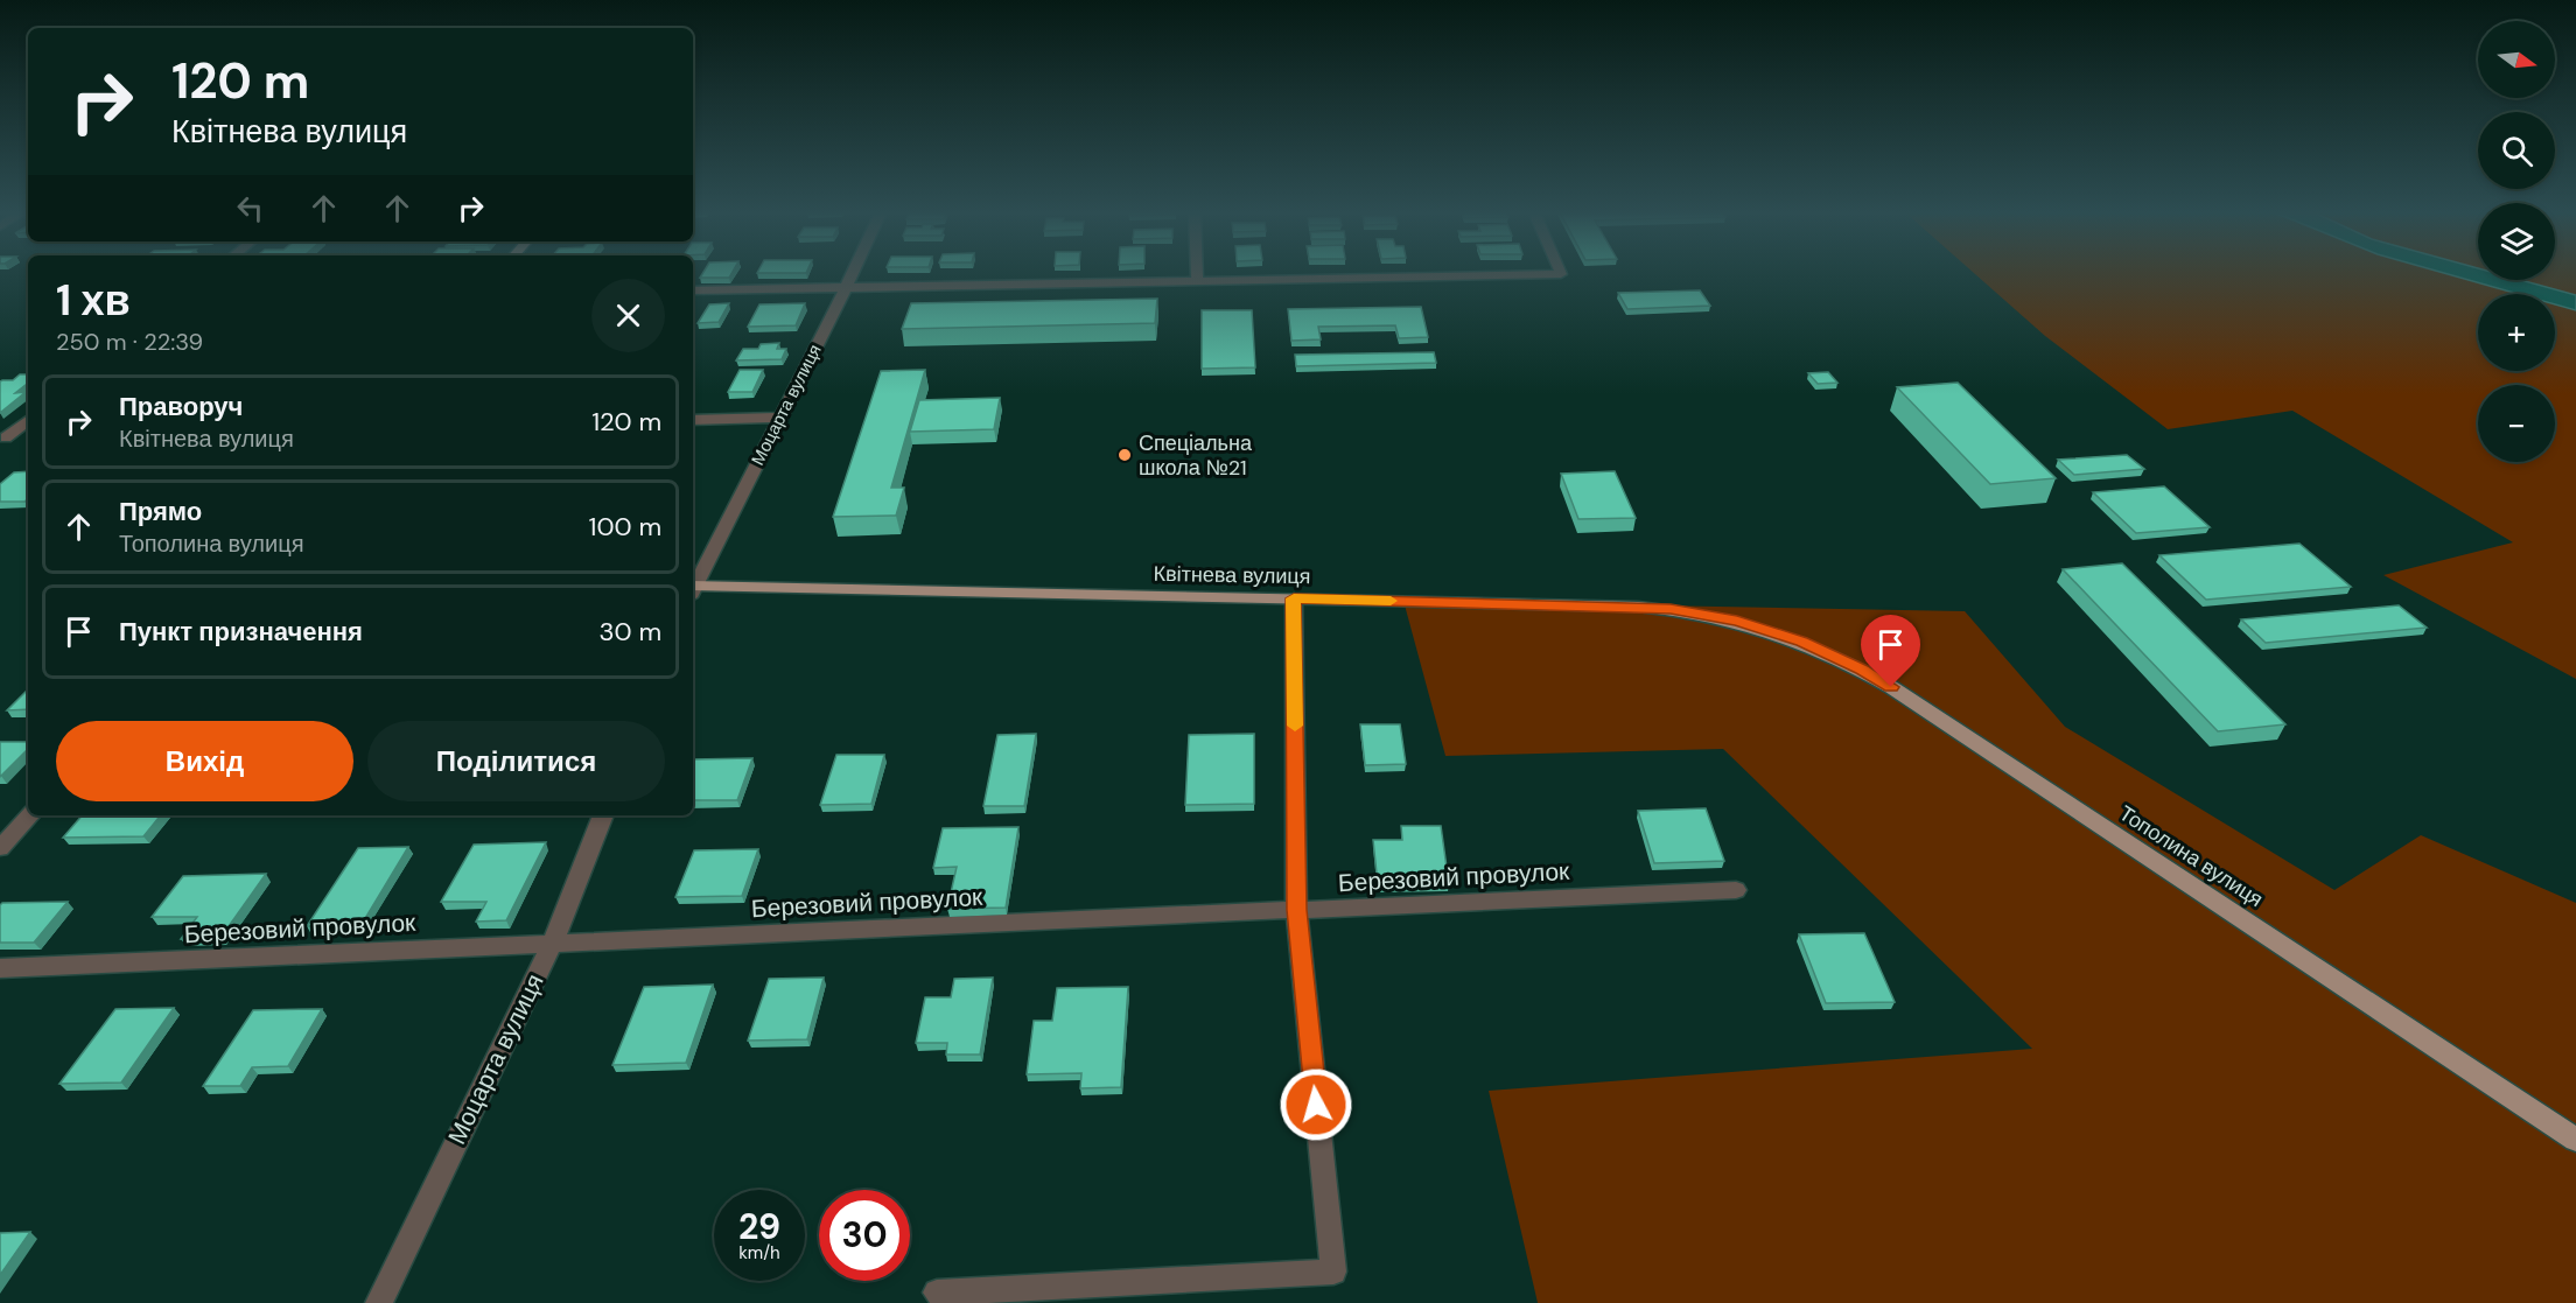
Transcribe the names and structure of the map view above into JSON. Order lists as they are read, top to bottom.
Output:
{
  "streets": {
    "main road": ["Квітнева вулиця", "Тополина вулиця"],
    "street": ["Моцарта вулиця", "Березовий провулок"]
  },
  "crossings": [
    ["Моцарта вулиця", "Березовий провулок"],
    ["Квітнева вулиця", "Тополина вулиця"]
  ],
  "places": ["Спеціальна школа №21"],
  "north": "right",
  "page": {
    "map_buttons": ["+", "−"],
    "turn": ["120 m", "Квітнева вулиця"],
    "heading": ["1 хв", "250 m · 22:39"],
    "list": [
      {
        "name": "Праворуч",
        "note": "Квітнева вулиця",
        "value": "120 m"
      },
      {
        "name": "Прямо",
        "note": "Тополина вулиця",
        "value": "100 m"
      },
      {
        "name": "Пункт призначення",
        "value": "30 m"
      }
    ],
    "buttons": ["Вихід", "Поділитися"],
    "speed": "29 km/h",
    "limit": "30"
  }
}
